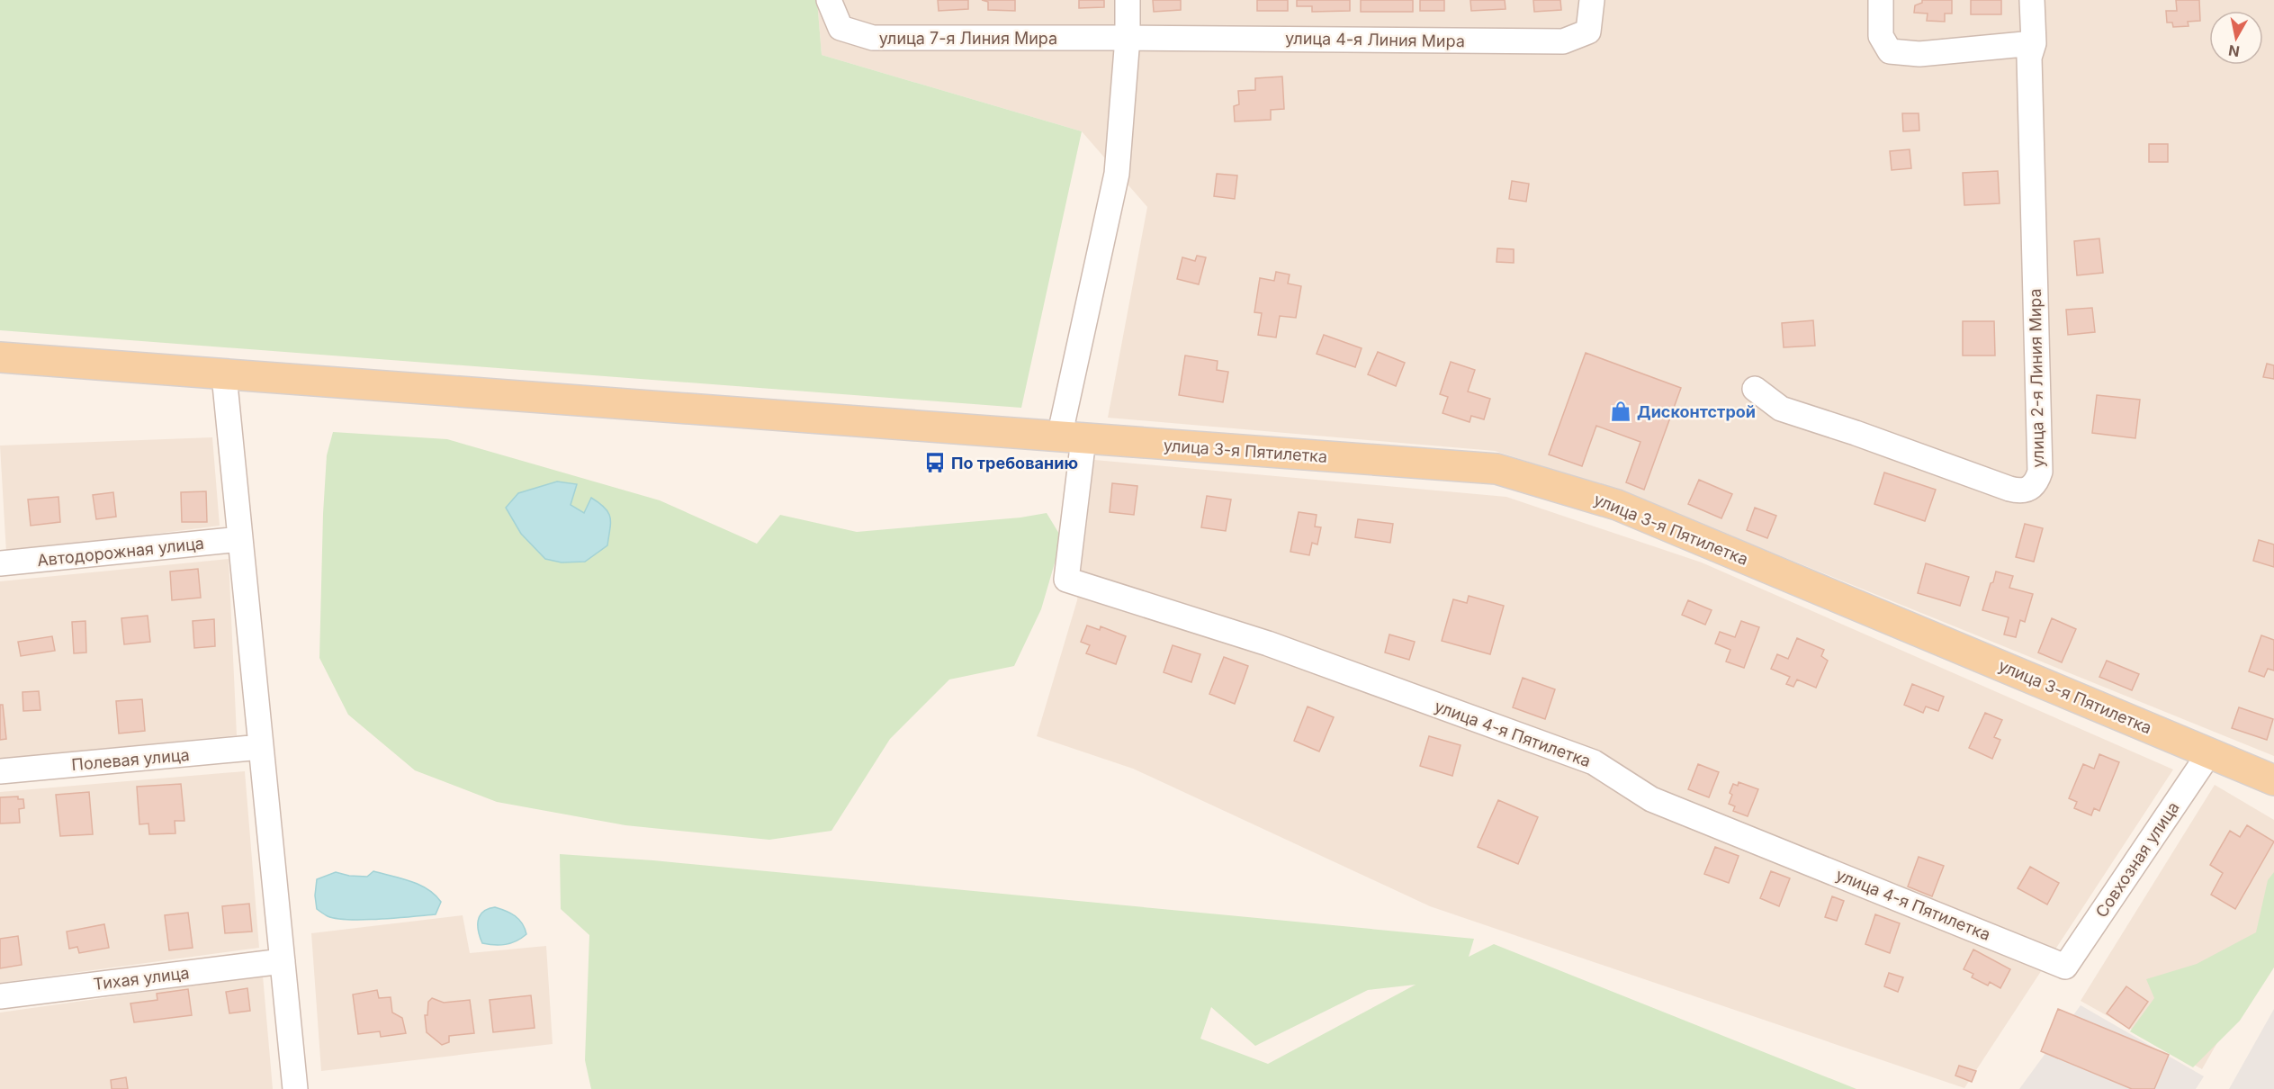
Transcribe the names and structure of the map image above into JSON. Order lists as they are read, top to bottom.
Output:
{
  "streets": {
    "main road": ["улица 3-я Пятилетка"],
    "street": [
      "улица 7-я Линия Мира",
      "улица 4-я Линия Мира",
      "улица 2-я Линия Мира",
      "Автодорожная улица",
      "улица 4-я Пятилетка",
      "Полевая улица",
      "Совхозная улица",
      "Тихая улица"
    ]
  },
  "crossings": [
    ["улица 7-я Линия Мира", "улица 4-я Линия Мира"],
    ["улица 3-я Пятилетка", "улица 4-я Пятилетка"],
    ["улица 3-я Пятилетка", "Совхозная улица"],
    ["улица 4-я Пятилетка", "Совхозная улица"]
  ],
  "places": {
    "shop": ["Дисконтстрой"],
    "bus stop": ["По требованию"]
  },
  "north": "bottom"
}
